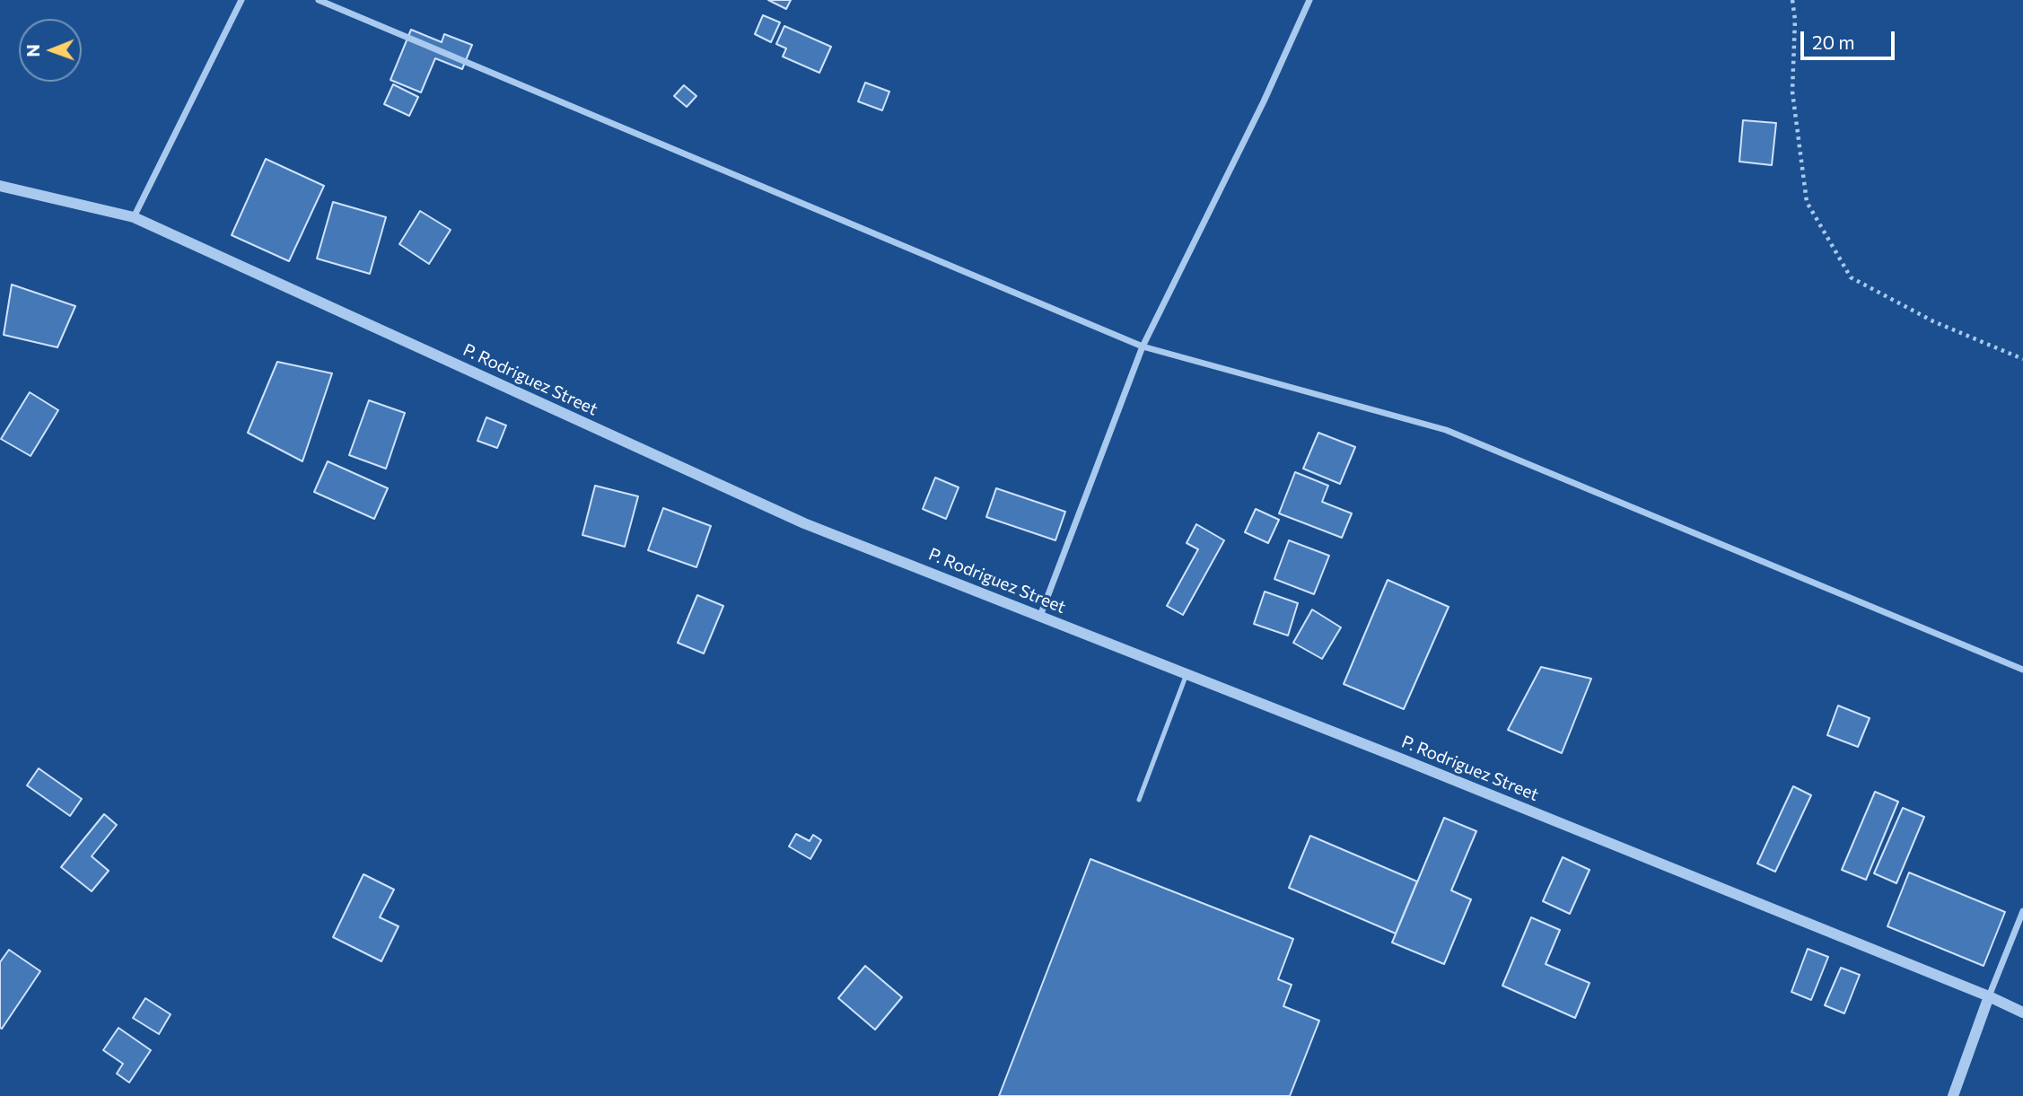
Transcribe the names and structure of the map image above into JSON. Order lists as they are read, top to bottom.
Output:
{
  "streets": {
    "street": ["P. Rodriguez Street"]
  },
  "scale_bar": "20 m",
  "north": "left"
}
